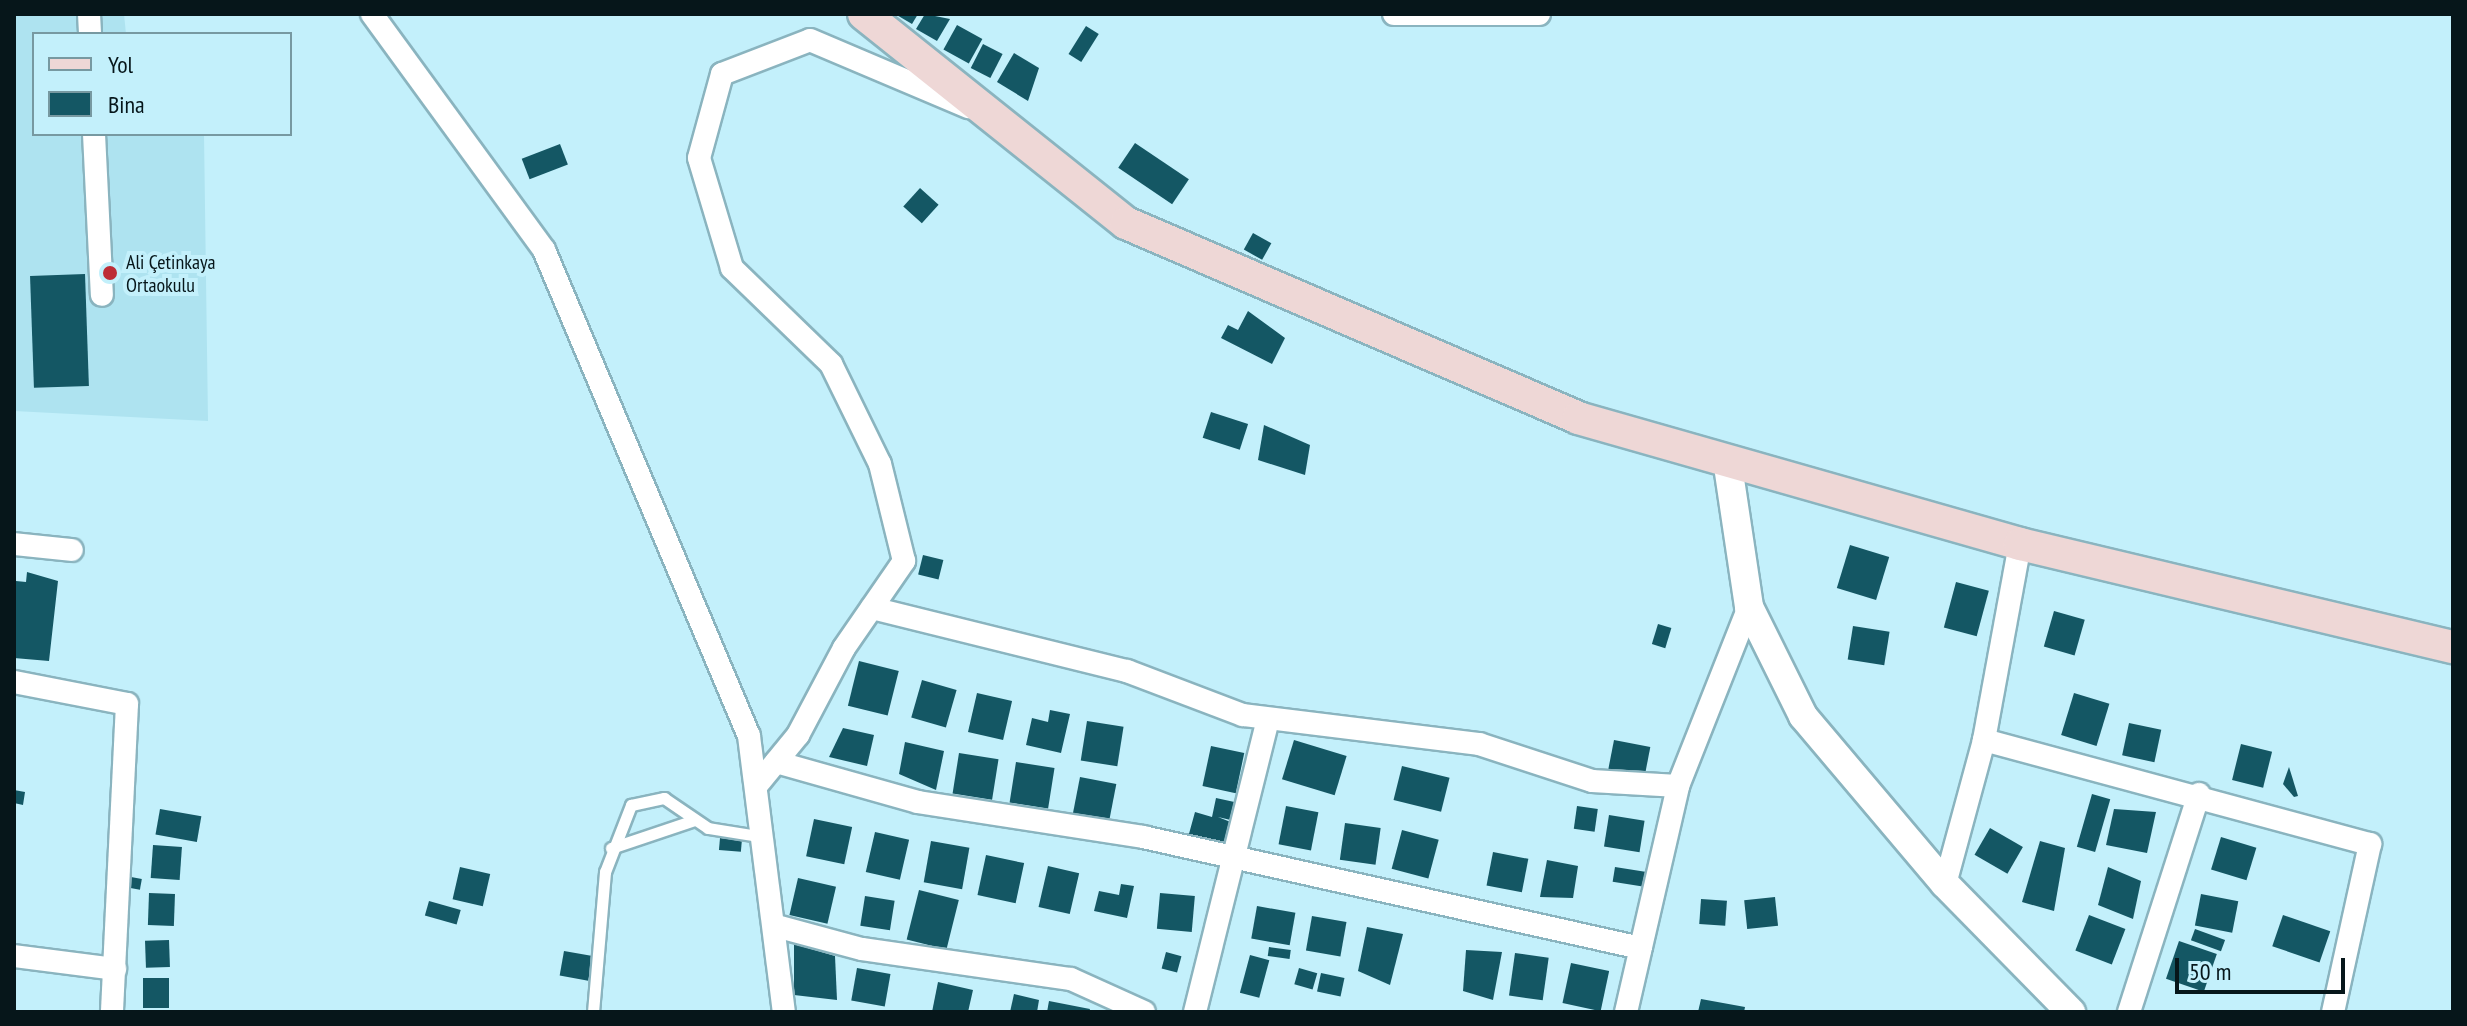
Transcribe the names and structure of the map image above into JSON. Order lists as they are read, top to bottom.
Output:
{
  "places": ["Ali Çetinkaya Ortaokulu"],
  "legend": ["Yol", "Bina"],
  "scale_bar": "50 m"
}
